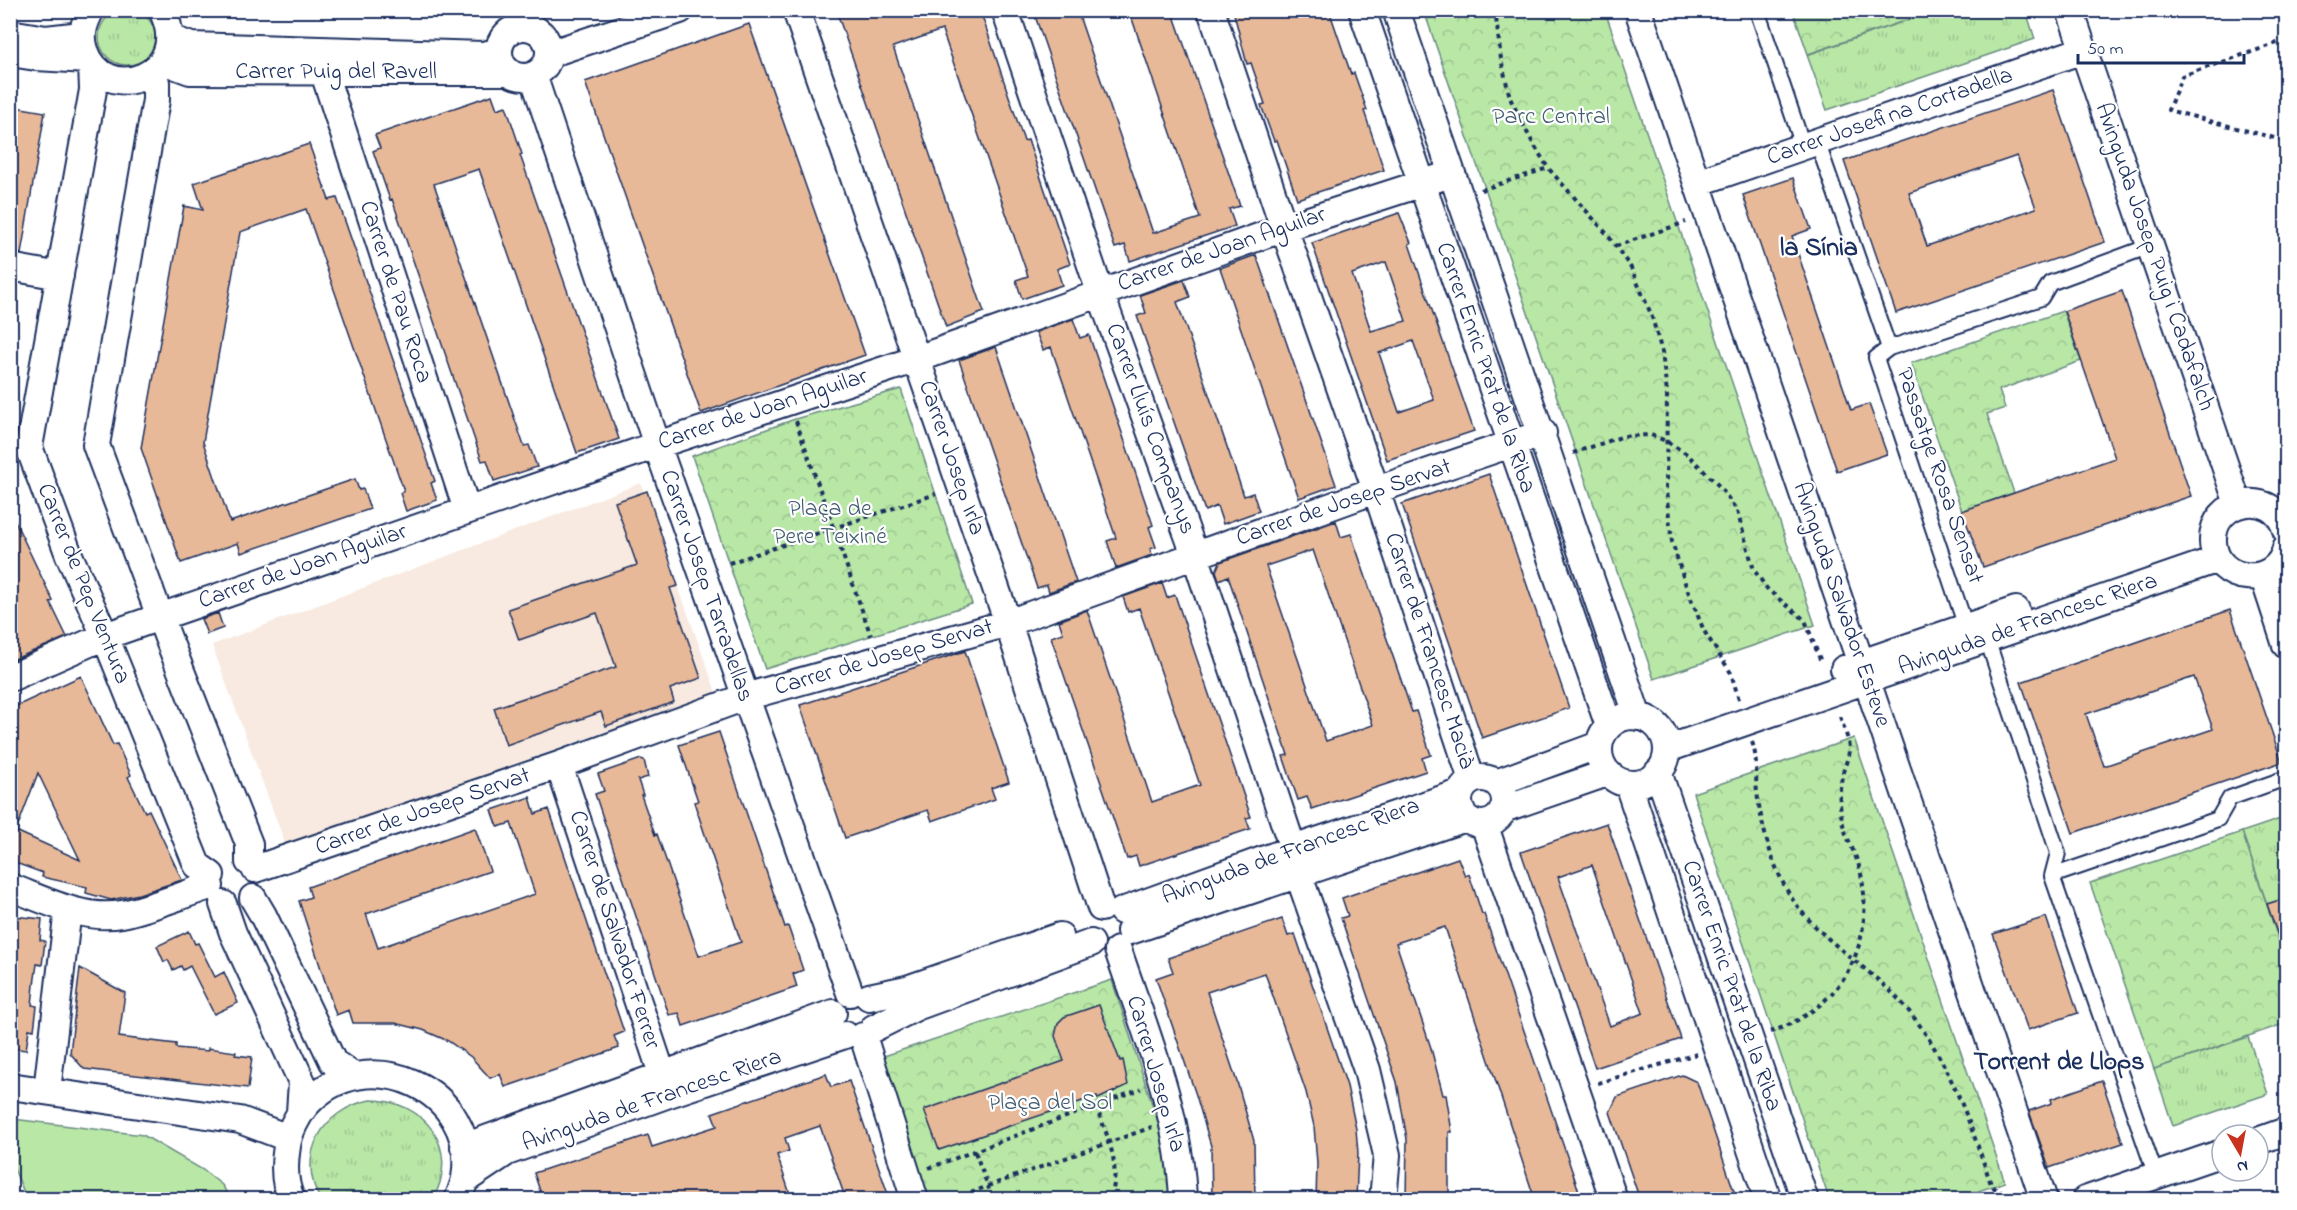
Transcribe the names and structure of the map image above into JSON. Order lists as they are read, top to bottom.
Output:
{
  "streets": {
    "street": [
      "Carrer Puig del Ravell",
      "Carrer Josefina Cortadella",
      "Carrer de Joan Aguilar",
      "Avinguda Josep Puig i Cadafalch",
      "Carrer de Pau Roca",
      "Carrer Enric Prat de la Riba",
      "Carrer Lluís Companys",
      "Carrer Josep Irla",
      "Carrer de Josep Servat",
      "Carrer de Pep Ventura",
      "Carrer Josep Tarradellas",
      "Avinguda Salvador Esteve",
      "Avinguda de Francesc Riera",
      "Carrer de Francesc Macià",
      "Carrer de Salvador Ferrer"
    ],
    "lane": ["Passatge Rosa Sensat"]
  },
  "crossings": [
    ["Carrer Puig del Ravell", "Carrer de Pau Roca"],
    ["Carrer Puig del Ravell", "Carrer Josep Tarradellas"],
    ["Carrer Josefina Cortadella", "Avinguda Josep Puig i Cadafalch"],
    ["Carrer Josefina Cortadella", "Passatge Rosa Sensat"],
    ["Carrer Josefina Cortadella", "Avinguda Salvador Esteve"],
    ["Carrer de Joan Aguilar", "Carrer de Pau Roca"],
    ["Carrer de Joan Aguilar", "Carrer Enric Prat de la Riba"],
    ["Carrer de Joan Aguilar", "Carrer Lluís Companys"],
    ["Carrer de Joan Aguilar", "Carrer Josep Irla"],
    ["Carrer de Joan Aguilar", "Carrer de Pep Ventura"],
    ["Carrer de Joan Aguilar", "Carrer Josep Tarradellas"],
    ["Carrer de Joan Aguilar", "Carrer de Francesc Macià"],
    ["Carrer Enric Prat de la Riba", "Carrer de Josep Servat"],
    ["Carrer Enric Prat de la Riba", "Avinguda de Francesc Riera"],
    ["Carrer Lluís Companys", "Carrer de Josep Servat"],
    ["Carrer Lluís Companys", "Avinguda de Francesc Riera"],
    ["Carrer Josep Irla", "Carrer de Josep Servat"],
    ["Carrer Josep Irla", "Avinguda de Francesc Riera"],
    ["Passatge Rosa Sensat", "Avinguda de Francesc Riera"],
    ["Carrer de Josep Servat", "Carrer de Pep Ventura"],
    ["Carrer de Josep Servat", "Carrer Josep Tarradellas"],
    ["Carrer de Josep Servat", "Carrer de Francesc Macià"],
    ["Carrer de Josep Servat", "Carrer de Salvador Ferrer"],
    ["Carrer Josep Tarradellas", "Avinguda de Francesc Riera"],
    ["Avinguda Salvador Esteve", "Avinguda de Francesc Riera"],
    ["Avinguda de Francesc Riera", "Carrer de Francesc Macià"],
    ["Avinguda de Francesc Riera", "Carrer de Salvador Ferrer"]
  ],
  "districts": ["la Sínia", "Torrent de Llops"],
  "parks": ["Parc Central", "Plaça de Pere Teixiné", "Plaça del Sol"],
  "scale_bar": "50 m",
  "north": "bottom"
}
